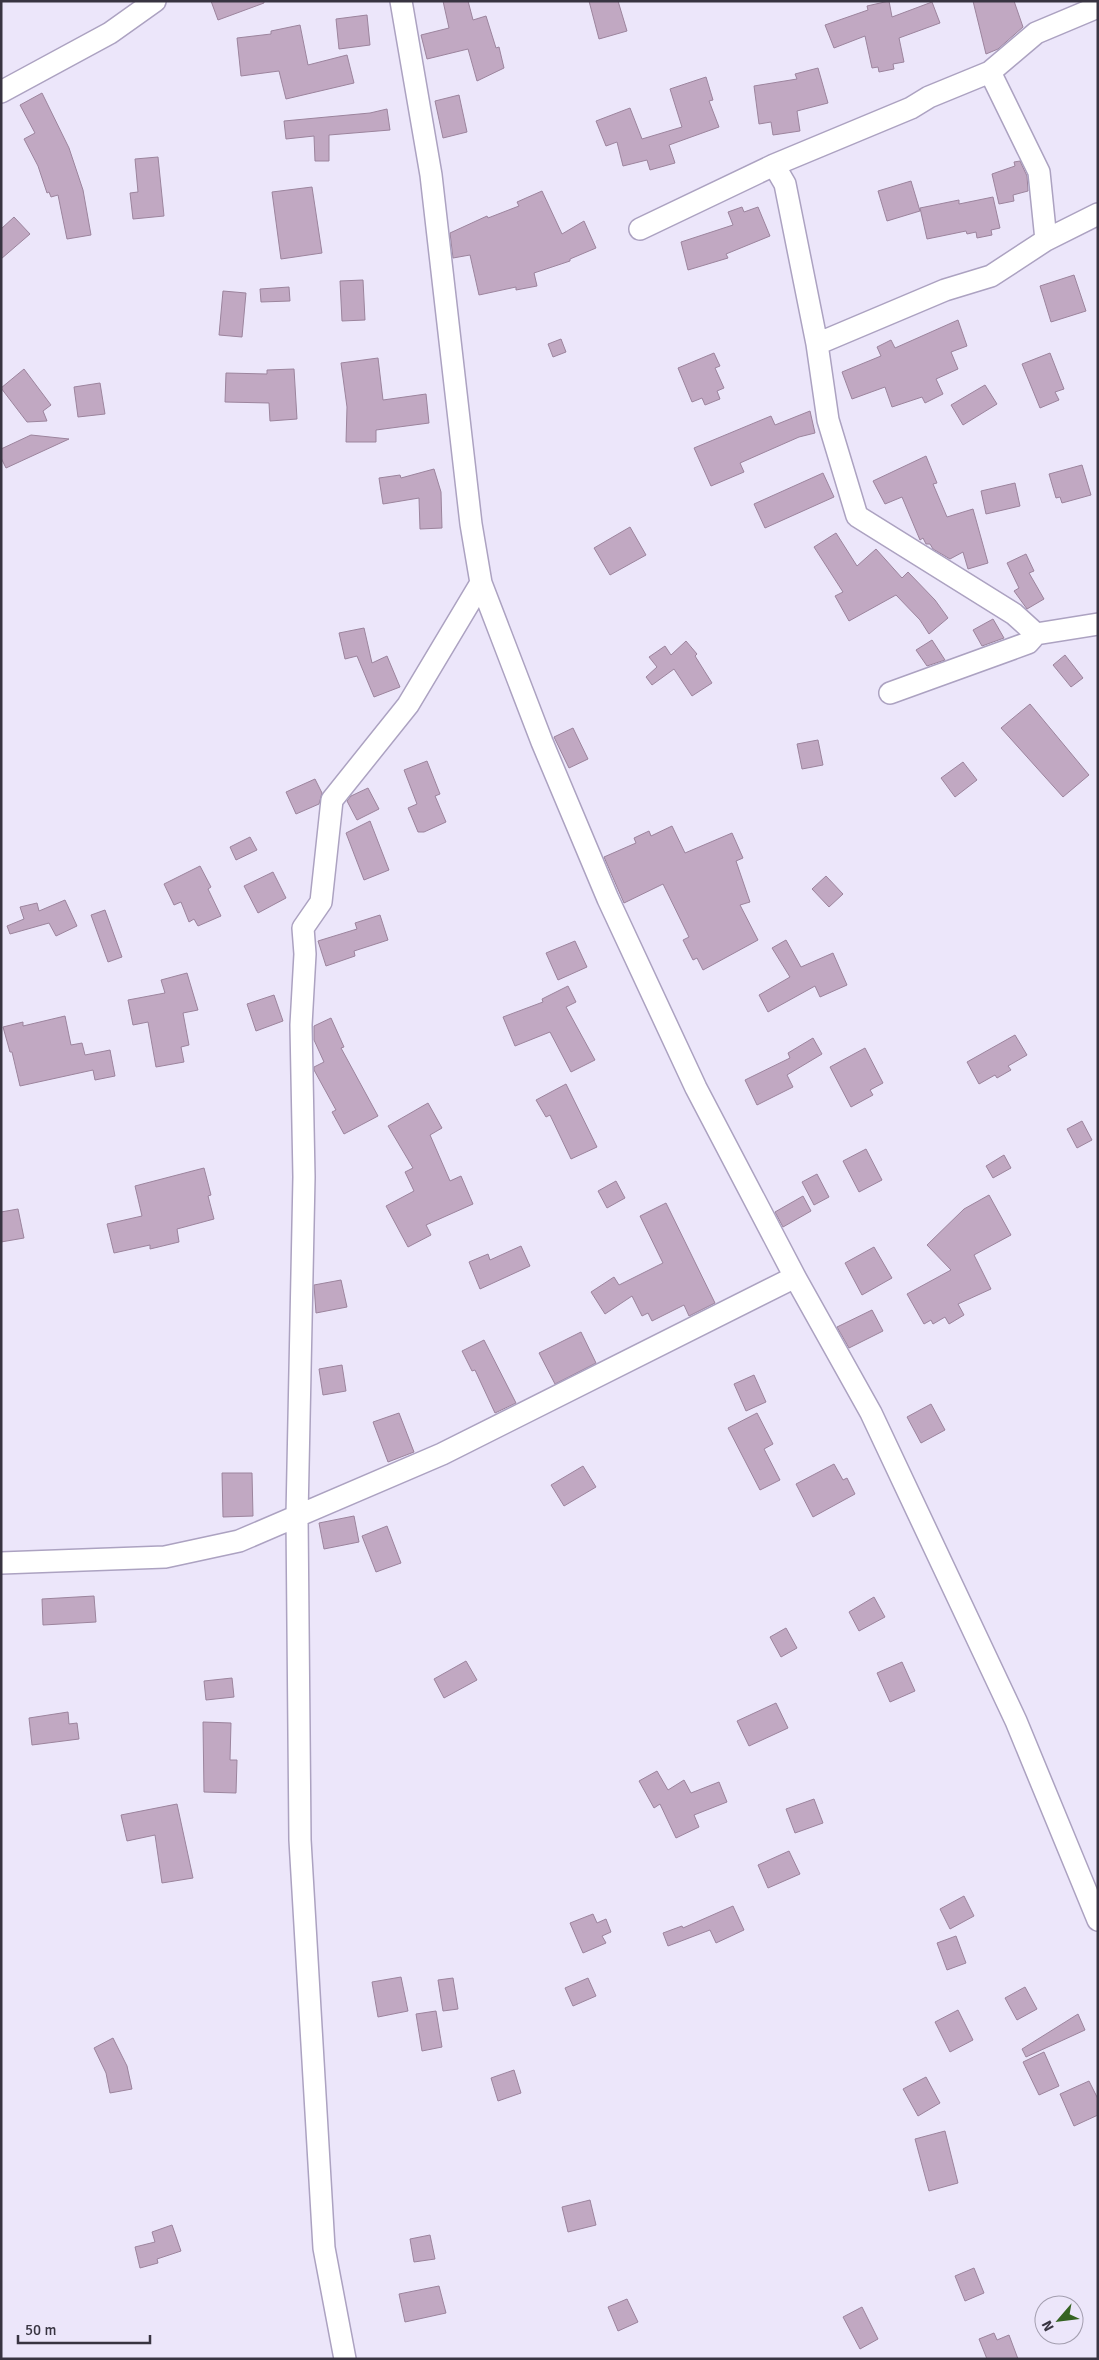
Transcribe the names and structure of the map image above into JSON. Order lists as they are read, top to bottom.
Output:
{
  "scale_bar": "50 m",
  "north": "bottom left"
}
